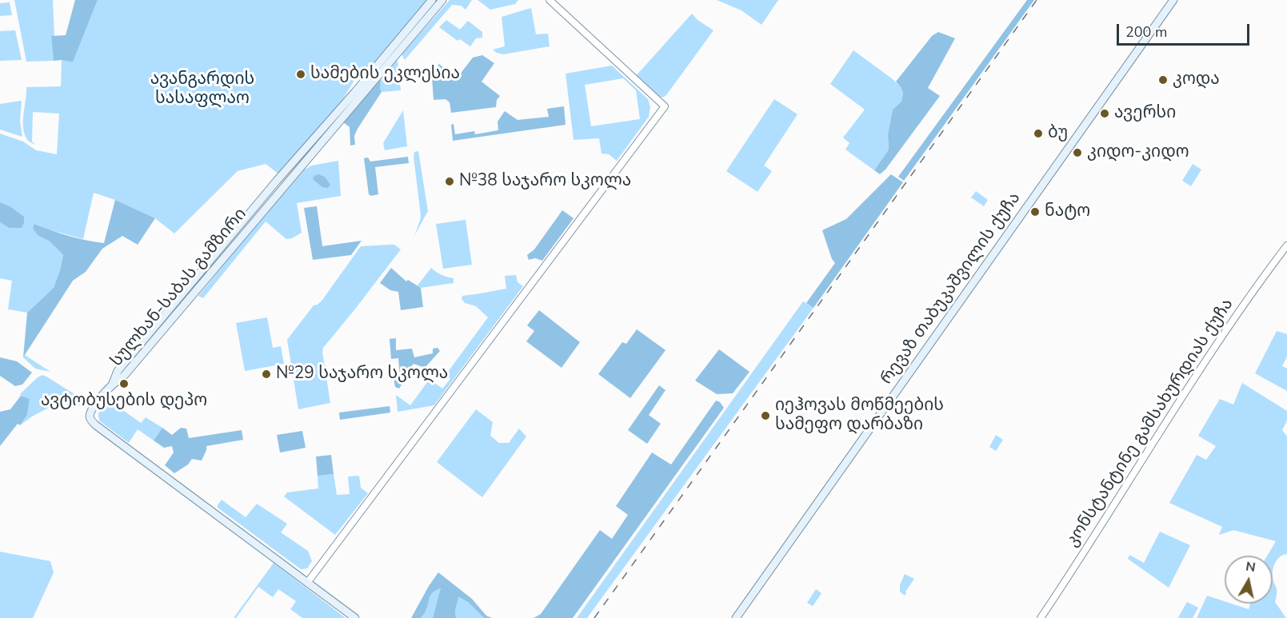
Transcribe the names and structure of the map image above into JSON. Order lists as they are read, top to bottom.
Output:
{
  "streets": {
    "main road": ["სულხან-საბას გამზირი", "რევაზ თაბუკაშვილის ქუჩა"],
    "street": ["კონსტანტინე გამსახურდიას ქუჩა"]
  },
  "parks": ["ავანგარდის სასაფლაო"],
  "places": [
    "სამების ეკლესია",
    "კოდა",
    "ავერსი",
    "ბუ",
    "კიდო-კიდო",
    "№38 საჯარო სკოლა",
    "ნატო",
    "№29 საჯარო სკოლა",
    "ავტობუსების დეპო",
    "იეჰოვას მოწმეების სამეფო დარბაზი"
  ],
  "scale_bar": "200 m",
  "north": "top"
}
